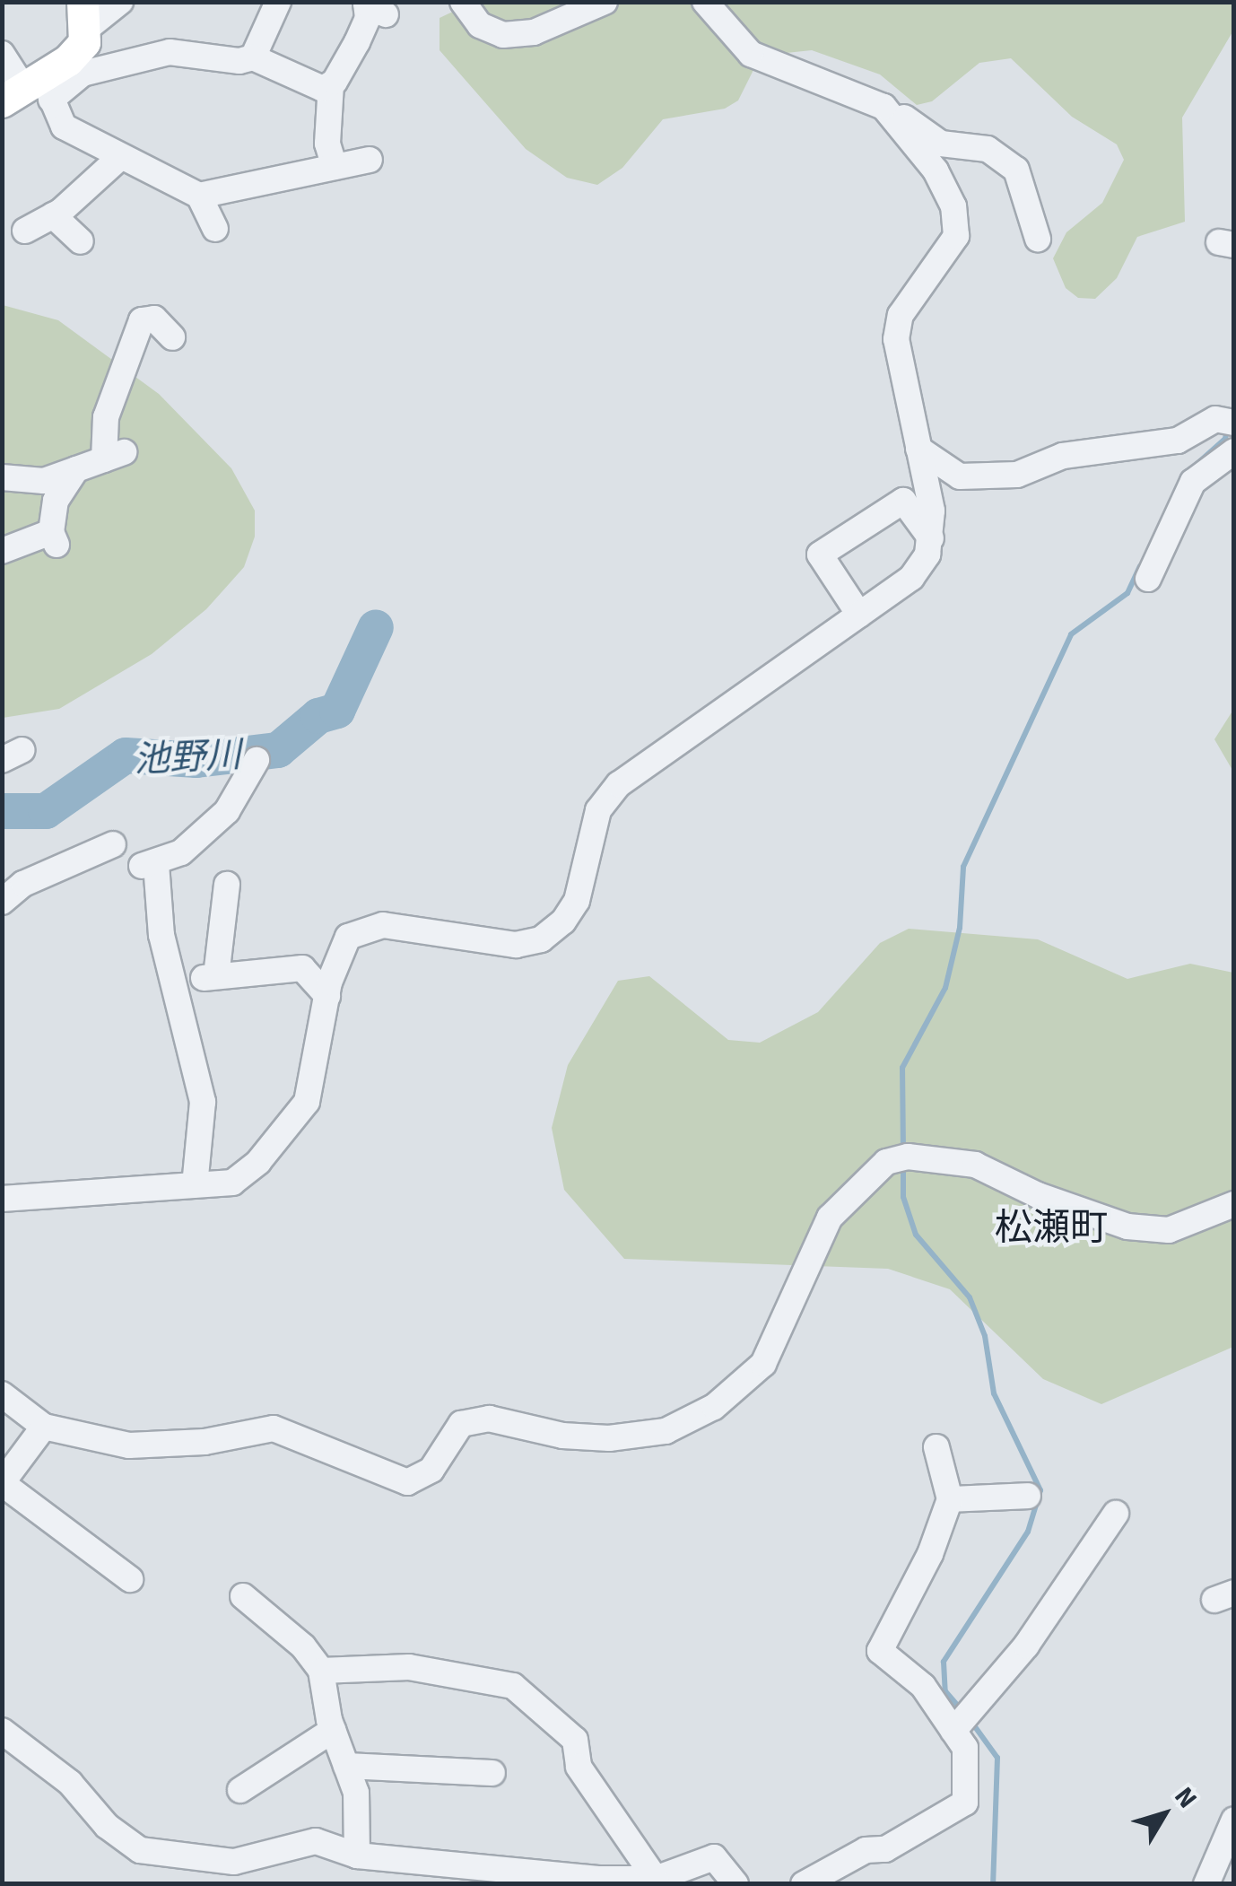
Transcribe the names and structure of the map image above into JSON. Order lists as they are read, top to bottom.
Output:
{
  "districts": ["松瀬町"],
  "water": ["池野川"],
  "north": "top right"
}
